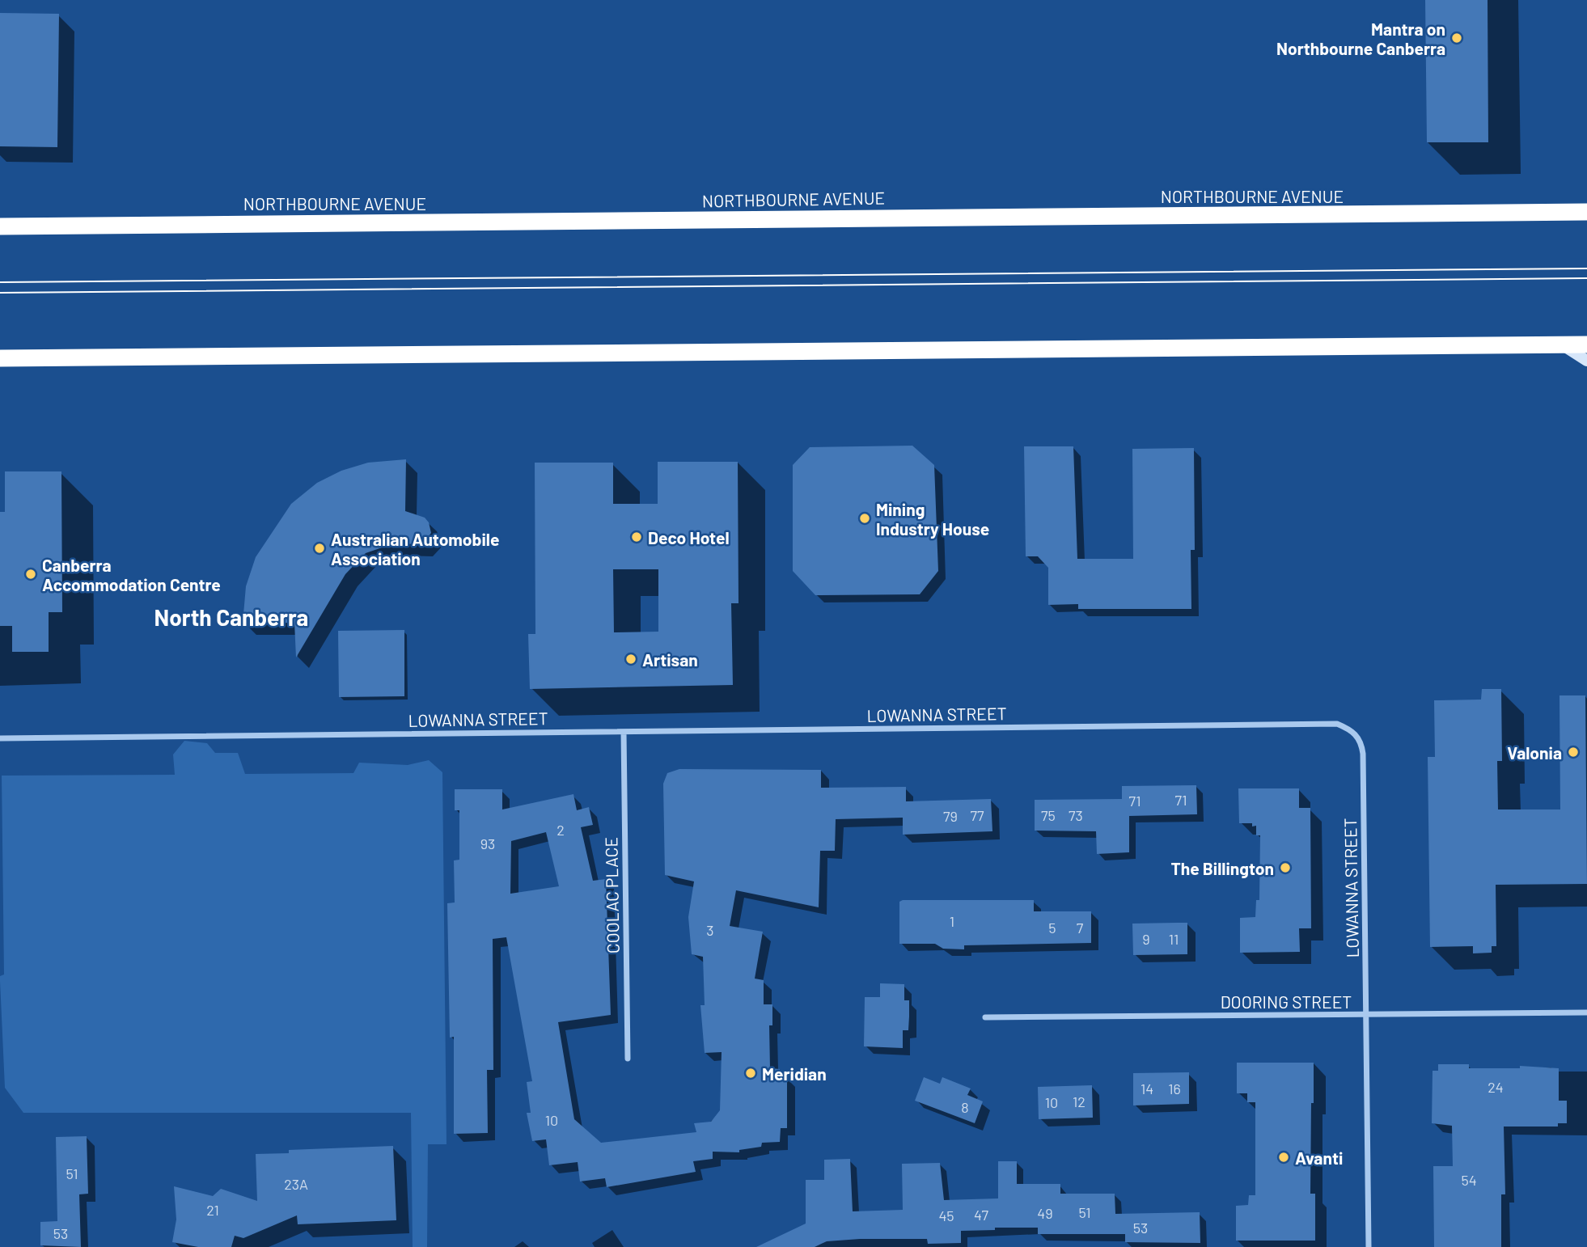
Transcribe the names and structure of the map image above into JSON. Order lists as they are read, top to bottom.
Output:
{
  "streets": {
    "highway": ["NORTHBOURNE AVENUE"],
    "street": ["LOWANNA STREET", "COOLAC PLACE", "DOORING STREET"]
  },
  "crossings": [
    ["LOWANNA STREET", "COOLAC PLACE"],
    ["LOWANNA STREET", "DOORING STREET"]
  ],
  "districts": ["North Canberra"],
  "places": [
    "Mantra on Northbourne Canberra",
    "Mining Industry House",
    "Deco Hotel",
    "Australian Automobile Association",
    "Canberra Accommodation Centre",
    "Artisan",
    "Valonia",
    "The Billington",
    "Meridian",
    "Avanti"
  ],
  "house_numbers": [
    "71",
    "71",
    "77",
    "75",
    "73",
    "79",
    "2",
    "93",
    "1",
    "5",
    "7",
    "3",
    "9",
    "11",
    "24",
    "14",
    "16",
    "12",
    "10",
    "8",
    "10",
    "51",
    "54",
    "23A",
    "21",
    "51",
    "49",
    "47",
    "45",
    "53",
    "53"
  ]
}
